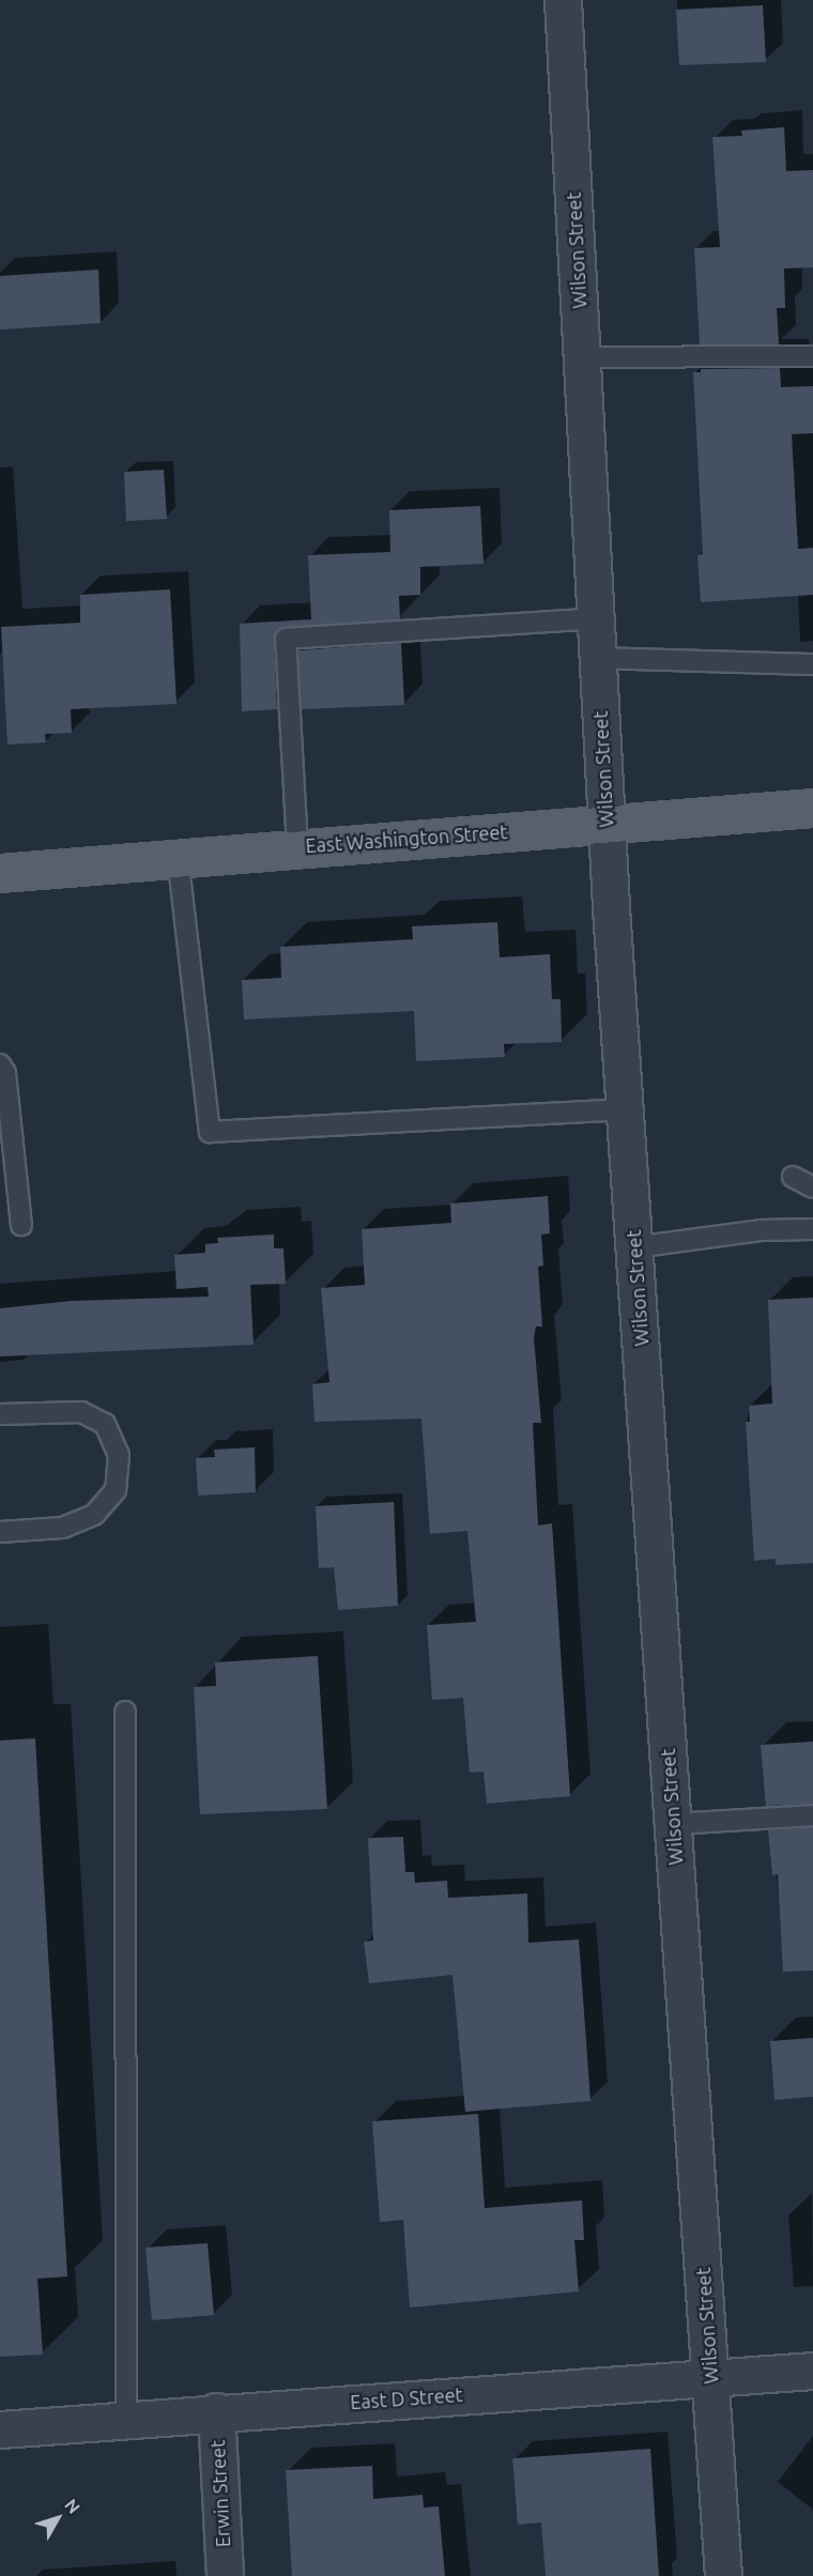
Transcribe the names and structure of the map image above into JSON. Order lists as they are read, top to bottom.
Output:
{
  "streets": {
    "main road": ["East Washington Street"],
    "street": ["Wilson Street", "East D Street", "Erwin Street"]
  },
  "crossings": [
    ["Wilson Street", "East Washington Street"],
    ["Wilson Street", "East D Street"],
    ["East D Street", "Erwin Street"]
  ],
  "north": "top right"
}
